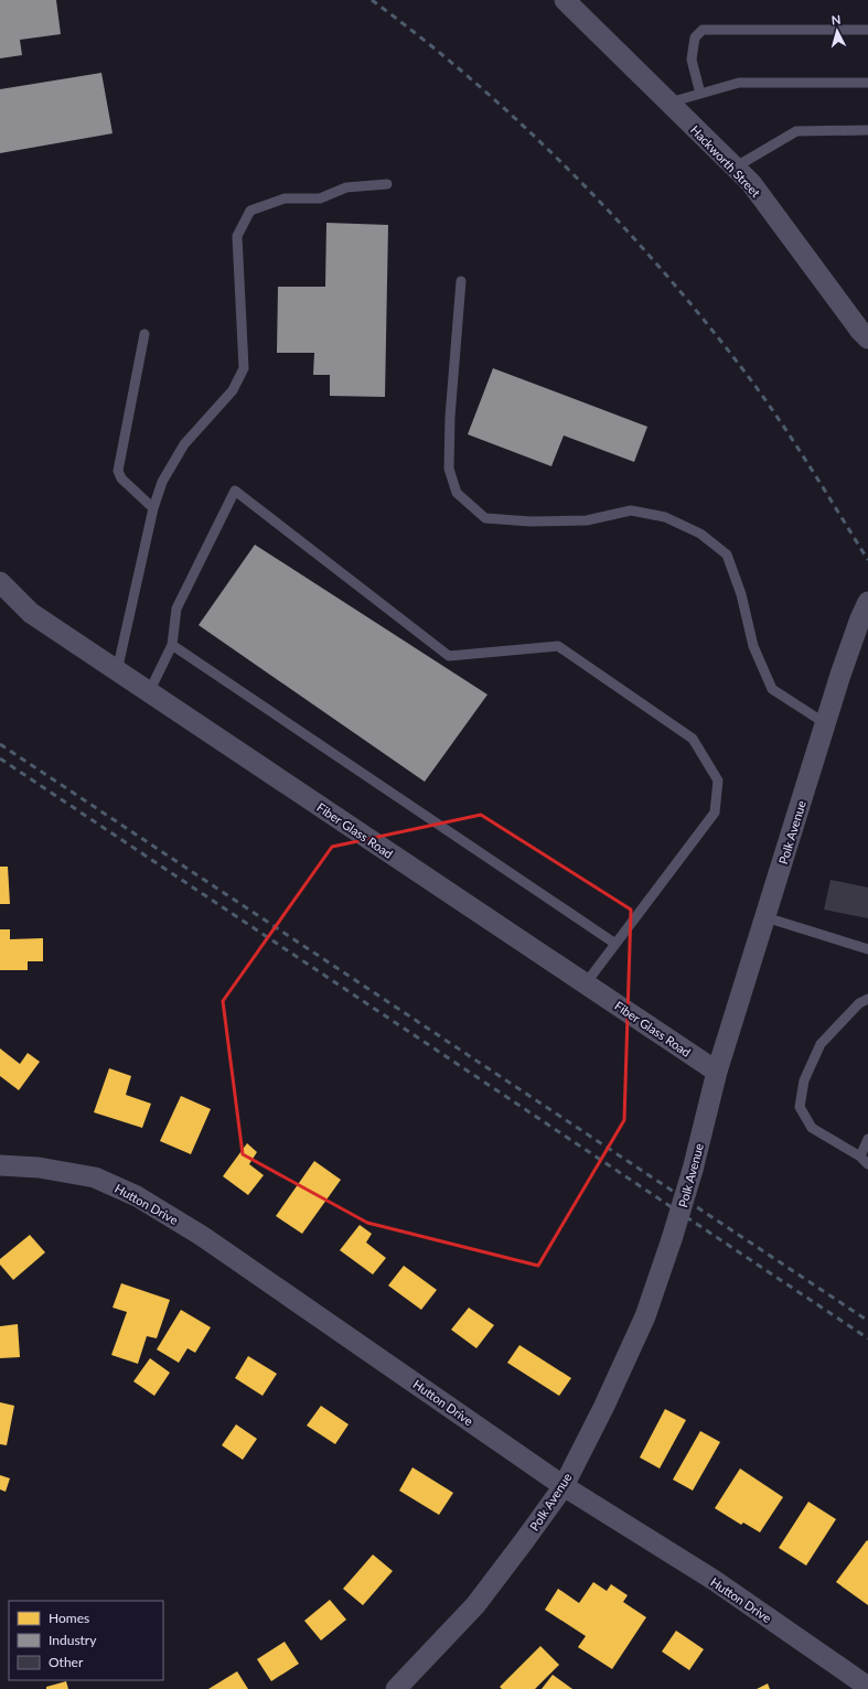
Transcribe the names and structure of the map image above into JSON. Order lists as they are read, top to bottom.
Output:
{
  "streets": {
    "street": [
      "Hackworth Street",
      "Fiber Glass Road",
      "Polk Avenue",
      "Hutton Drive"
    ]
  },
  "crossings": [
    ["Fiber Glass Road", "Polk Avenue"],
    ["Polk Avenue", "Hutton Drive"]
  ],
  "legend": ["Homes", "Industry", "Other"],
  "north": "top"
}
